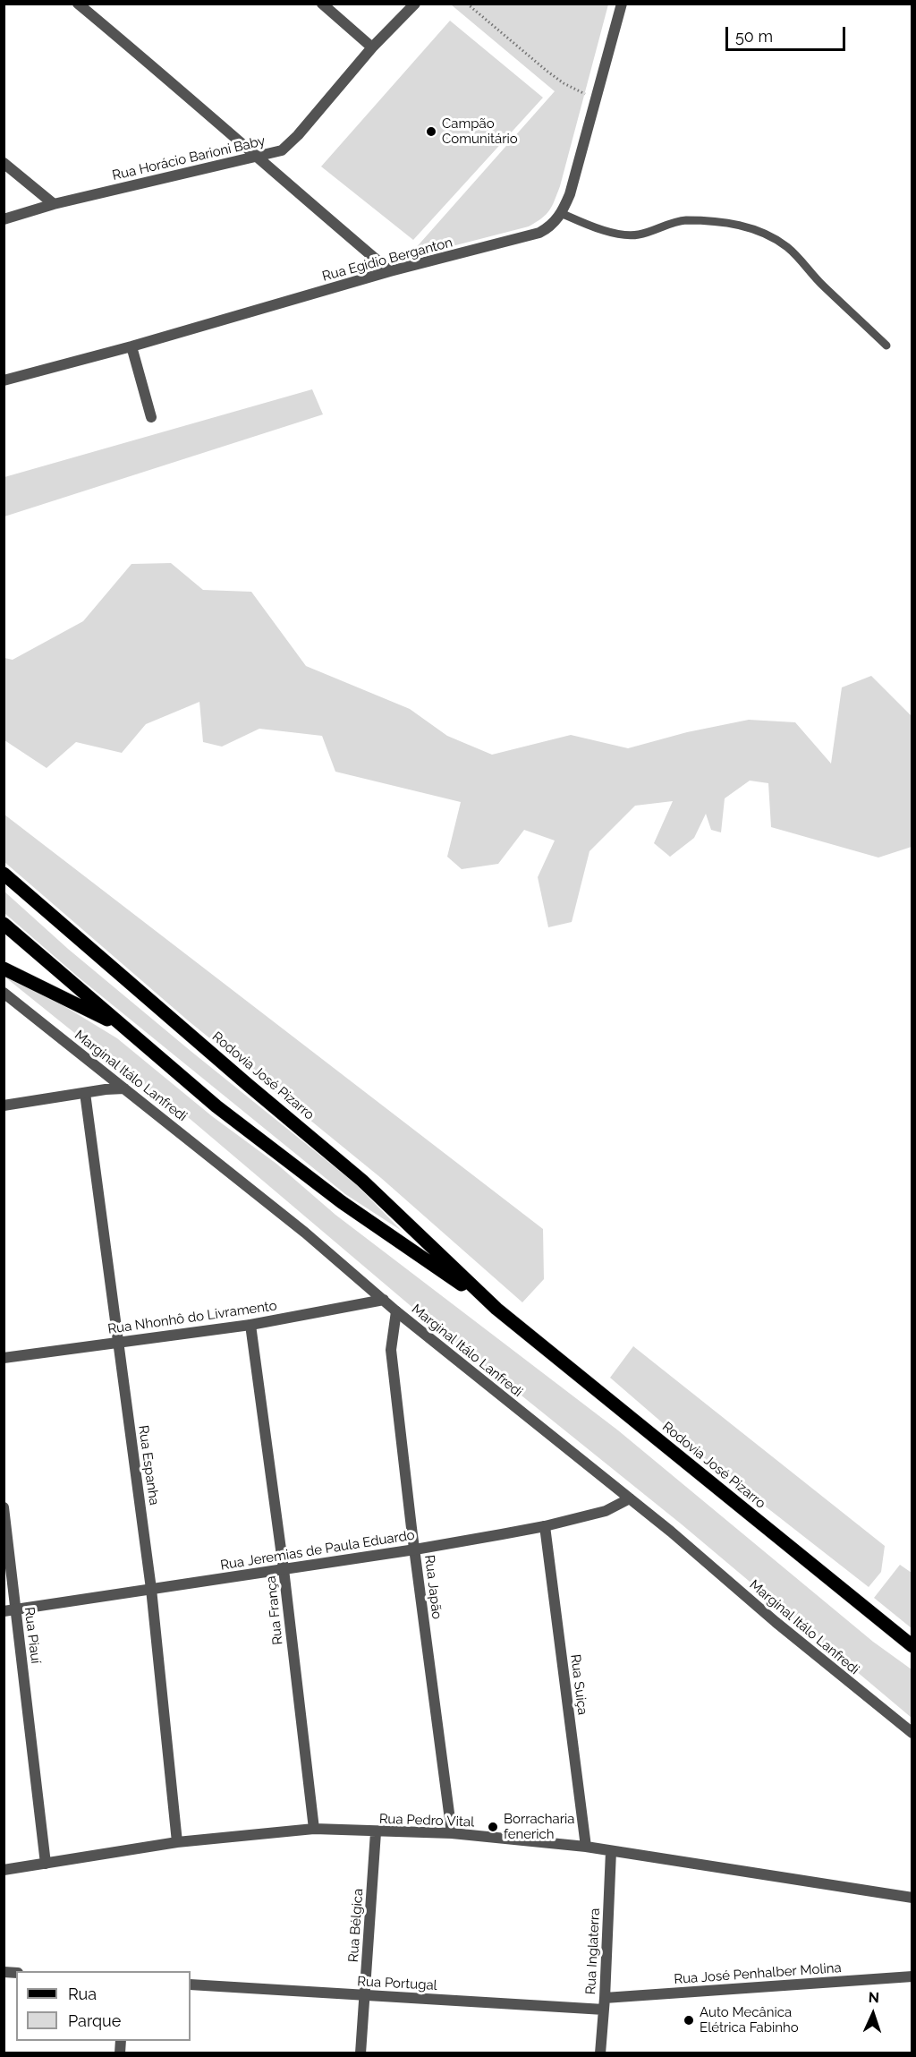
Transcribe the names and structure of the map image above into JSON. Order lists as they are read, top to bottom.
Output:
{
  "streets": {
    "main road": ["Rodovia José Pizarro"],
    "street": [
      "Rua Horácio Barioni Baby",
      "Rua Egidio Berganton",
      "Marginal Itálo Lanfredi",
      "Rua Nhonhô do Livramento",
      "Rua Espanha",
      "Rua Jeremias de Paula Eduardo",
      "Rua Japão",
      "Rua França",
      "Rua Piauí",
      "Rua Suiça",
      "Rua Pedro Vital",
      "Rua Bélgica",
      "Rua Inglaterra",
      "Rua José Penhalber Molina",
      "Rua Portugal"
    ]
  },
  "crossings": [
    ["Marginal Itálo Lanfredi", "Rua Nhonhô do Livramento"],
    ["Marginal Itálo Lanfredi", "Rua Jeremias de Paula Eduardo"],
    ["Marginal Itálo Lanfredi", "Rua Japão"],
    ["Rua Nhonhô do Livramento", "Rua Espanha"],
    ["Rua Nhonhô do Livramento", "Rua França"],
    ["Rua Espanha", "Rua Jeremias de Paula Eduardo"],
    ["Rua Espanha", "Rua Pedro Vital"],
    ["Rua Jeremias de Paula Eduardo", "Rua Japão"],
    ["Rua Jeremias de Paula Eduardo", "Rua França"],
    ["Rua Jeremias de Paula Eduardo", "Rua Piauí"],
    ["Rua Jeremias de Paula Eduardo", "Rua Suiça"],
    ["Rua Japão", "Rua Pedro Vital"],
    ["Rua França", "Rua Pedro Vital"],
    ["Rua Piauí", "Rua Pedro Vital"],
    ["Rua Suiça", "Rua Pedro Vital"],
    ["Rua Pedro Vital", "Rua Bélgica"],
    ["Rua Pedro Vital", "Rua Inglaterra"],
    ["Rua Bélgica", "Rua Portugal"],
    ["Rua Inglaterra", "Rua José Penhalber Molina"],
    ["Rua Inglaterra", "Rua Portugal"]
  ],
  "places": ["Campão Comunitário", "Borracharia fenerich", "Auto Mecânica Elétrica Fabinho"],
  "legend": ["Rua", "Parque"],
  "scale_bar": "50 m",
  "north": "top"
}
